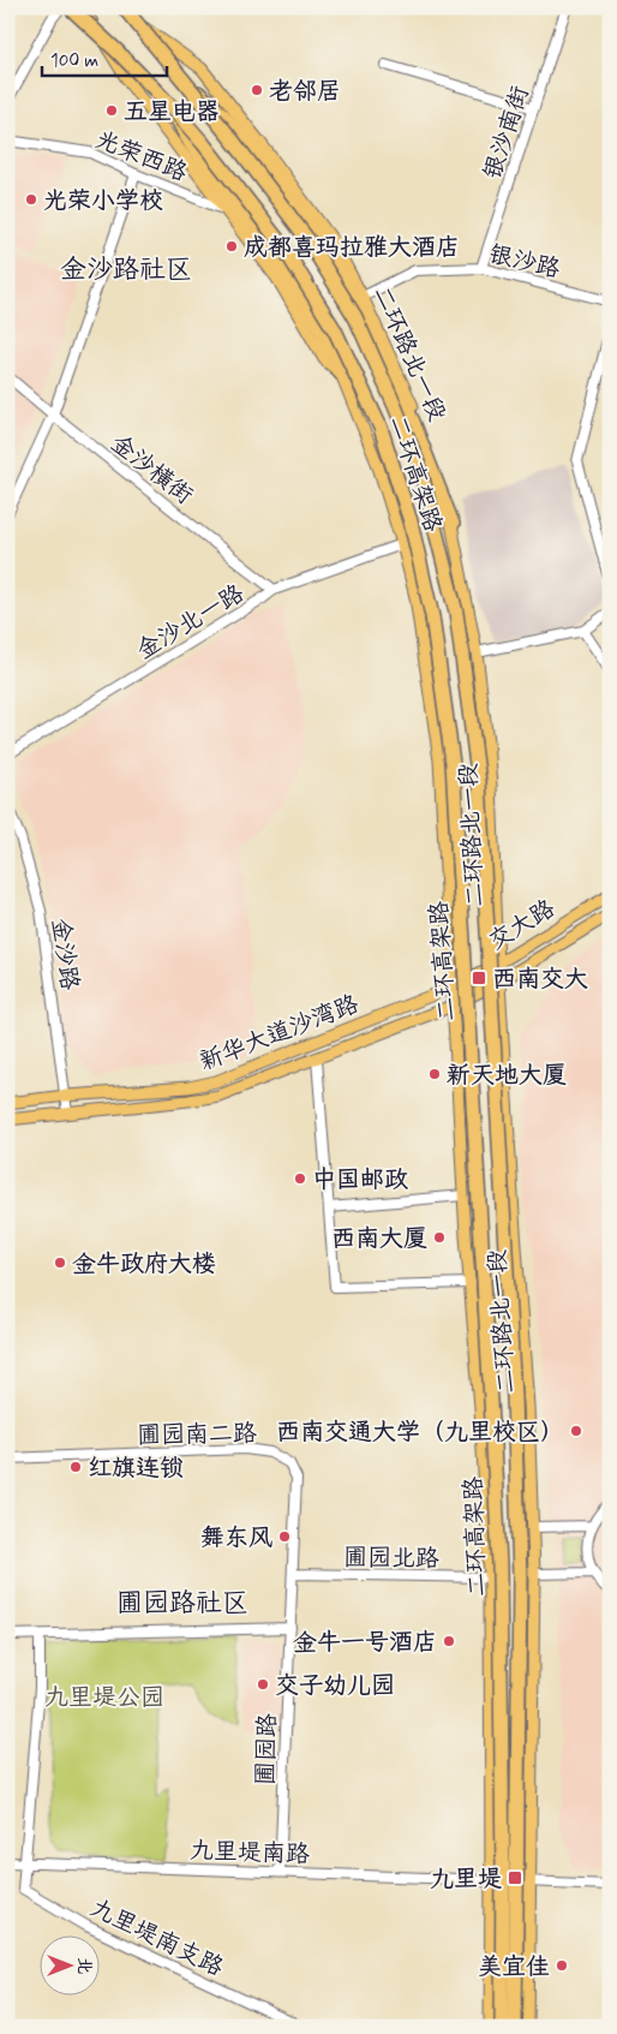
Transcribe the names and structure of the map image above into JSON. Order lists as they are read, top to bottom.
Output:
{
  "streets": {
    "highway": ["二环高架路"],
    "main road": ["二环路北一段", "交大路", "新华大道沙湾路"],
    "street": [
      "银沙南街",
      "光荣西路",
      "银沙路",
      "金沙横街",
      "金沙北一路",
      "金沙路",
      "圃园南二路",
      "圃园北路",
      "圃园路",
      "九里堤南路",
      "九里堤南支路"
    ]
  },
  "crossings": [
    ["银沙南街", "银沙路"],
    ["光荣西路", "二环路北一段"],
    ["银沙路", "二环路北一段"],
    ["二环路北一段", "金沙北一路"],
    ["二环路北一段", "交大路"],
    ["二环路北一段", "新华大道沙湾路"],
    ["二环路北一段", "圃园北路"],
    ["二环路北一段", "九里堤南路"],
    ["金沙横街", "金沙北一路"],
    ["交大路", "新华大道沙湾路"],
    ["金沙路", "新华大道沙湾路"],
    ["圃园南二路", "圃园北路"],
    ["圃园南二路", "圃园路"],
    ["圃园路", "九里堤南路"],
    ["九里堤南路", "九里堤南支路"]
  ],
  "districts": ["金沙路社区", "圃园路社区"],
  "parks": ["九里堤公园"],
  "places": {
    "other": [
      "老邻居",
      "五星电器",
      "光荣小学校",
      "成都喜玛拉雅大酒店",
      "新天地大厦",
      "中国邮政",
      "西南大厦",
      "金牛政府大楼",
      "西南交通大学（九里校区）",
      "红旗连锁",
      "舞东风",
      "金牛一号酒店",
      "交子幼儿园",
      "美宜佳"
    ],
    "transit": ["西南交大", "九里堤"]
  },
  "scale_bar": "100 m",
  "north": "right"
}
